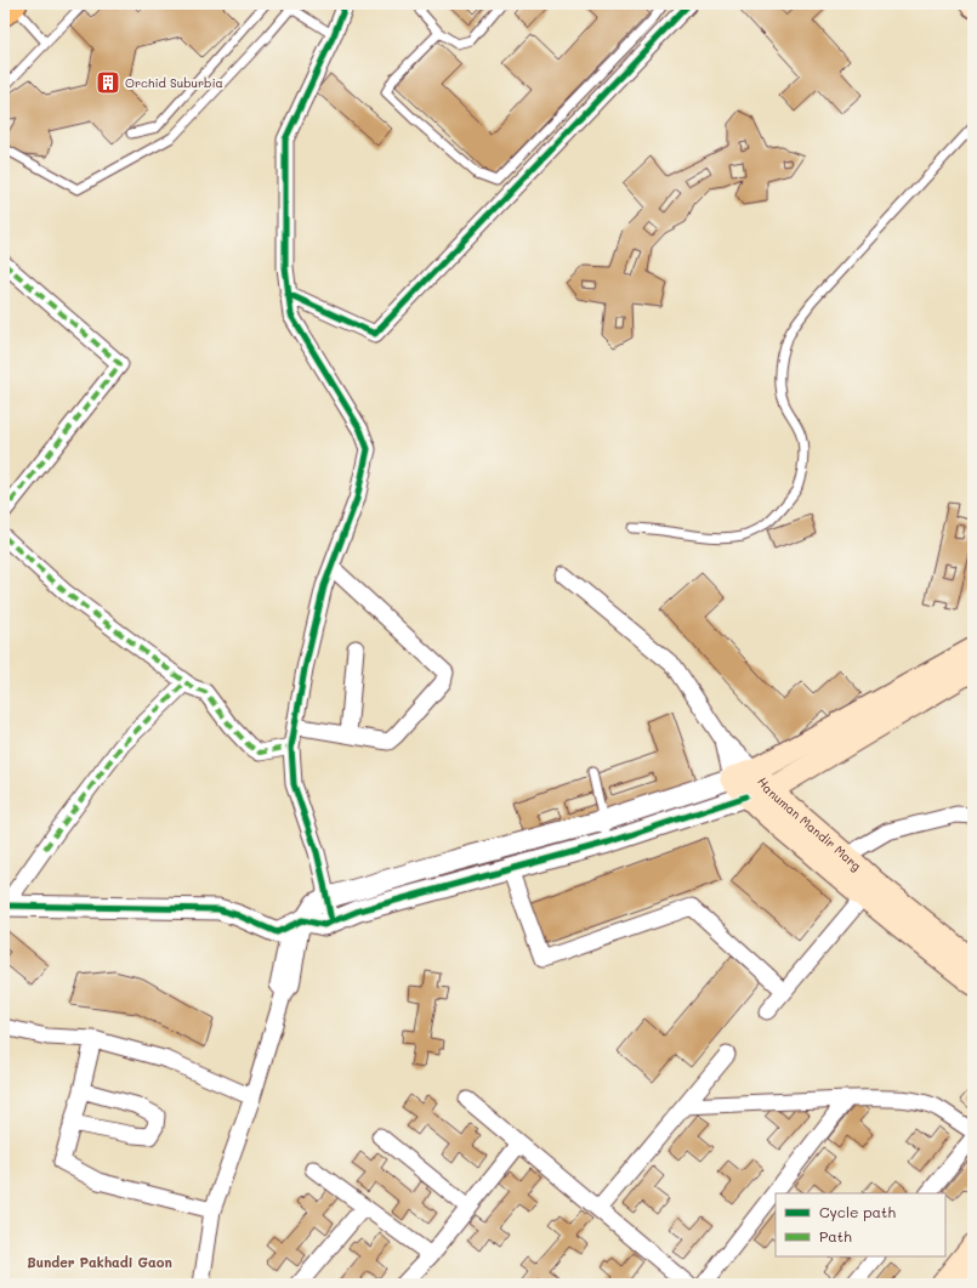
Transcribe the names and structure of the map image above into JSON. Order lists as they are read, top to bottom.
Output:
{
  "streets": {
    "main road": ["Hanuman Mandir Marg"]
  },
  "districts": ["Bunder Pakhadi Gaon"],
  "places": {
    "building": ["Orchid Suburbia"]
  },
  "legend": ["Cycle path", "Path"]
}
